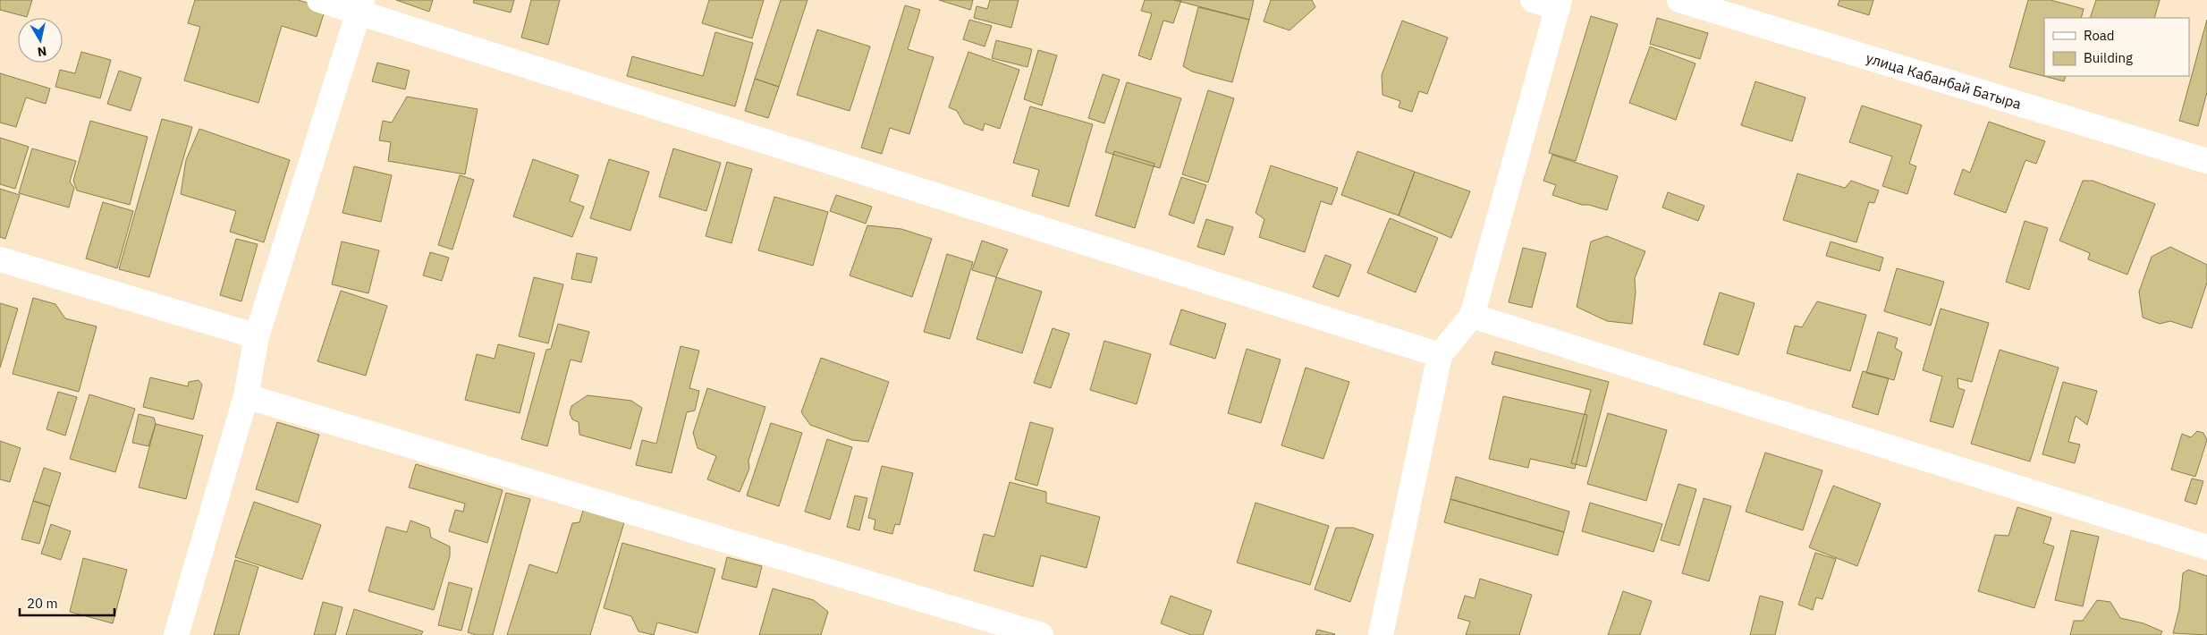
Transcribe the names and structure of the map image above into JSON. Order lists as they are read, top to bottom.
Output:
{
  "streets": {
    "street": ["улица Кабанбай Батыра"]
  },
  "legend": ["Road", "Building"],
  "scale_bar": "20 m",
  "north": "bottom"
}
